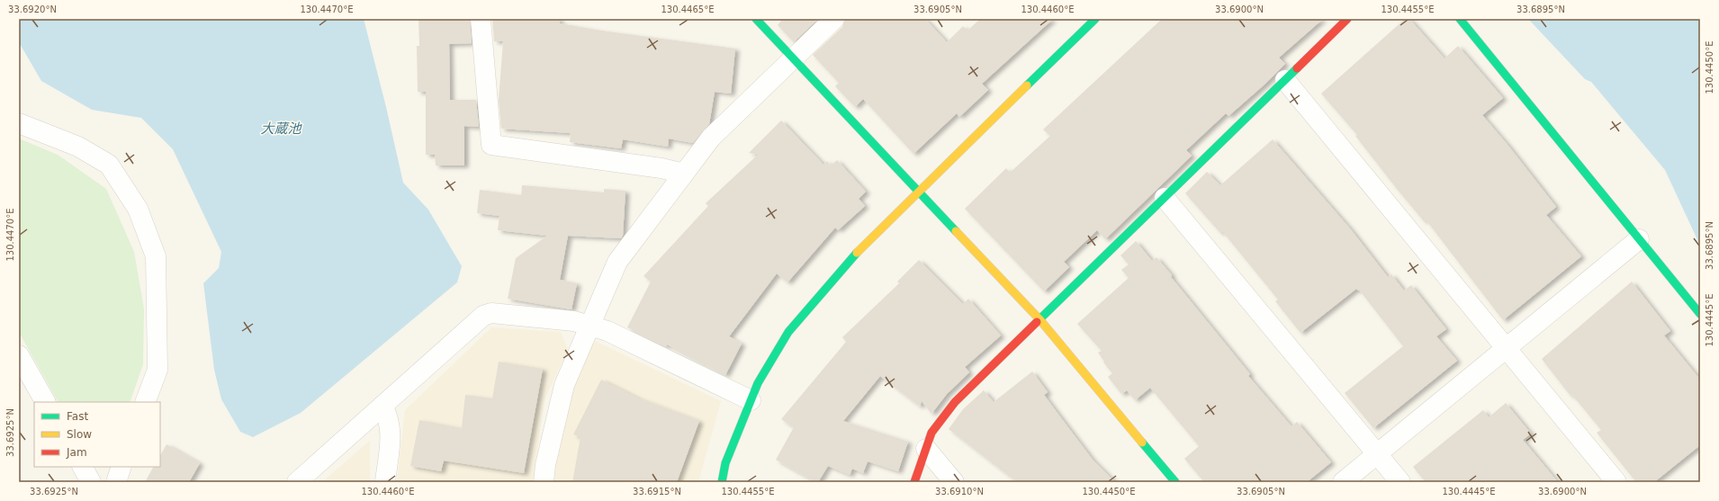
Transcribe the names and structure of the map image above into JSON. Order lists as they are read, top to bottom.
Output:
{
  "water": ["大蔵池"],
  "legend": ["Fast", "Slow", "Jam"],
  "coordinates": [
    "33.6920°N",
    "130.4470°E",
    "130.4465°E",
    "33.6905°N",
    "130.4460°E",
    "33.6900°N",
    "130.4455°E",
    "33.6895°N",
    "130.4450°E",
    "130.4445°E",
    "33.6925°N",
    "33.6915°N",
    "33.6910°N"
  ]
}
